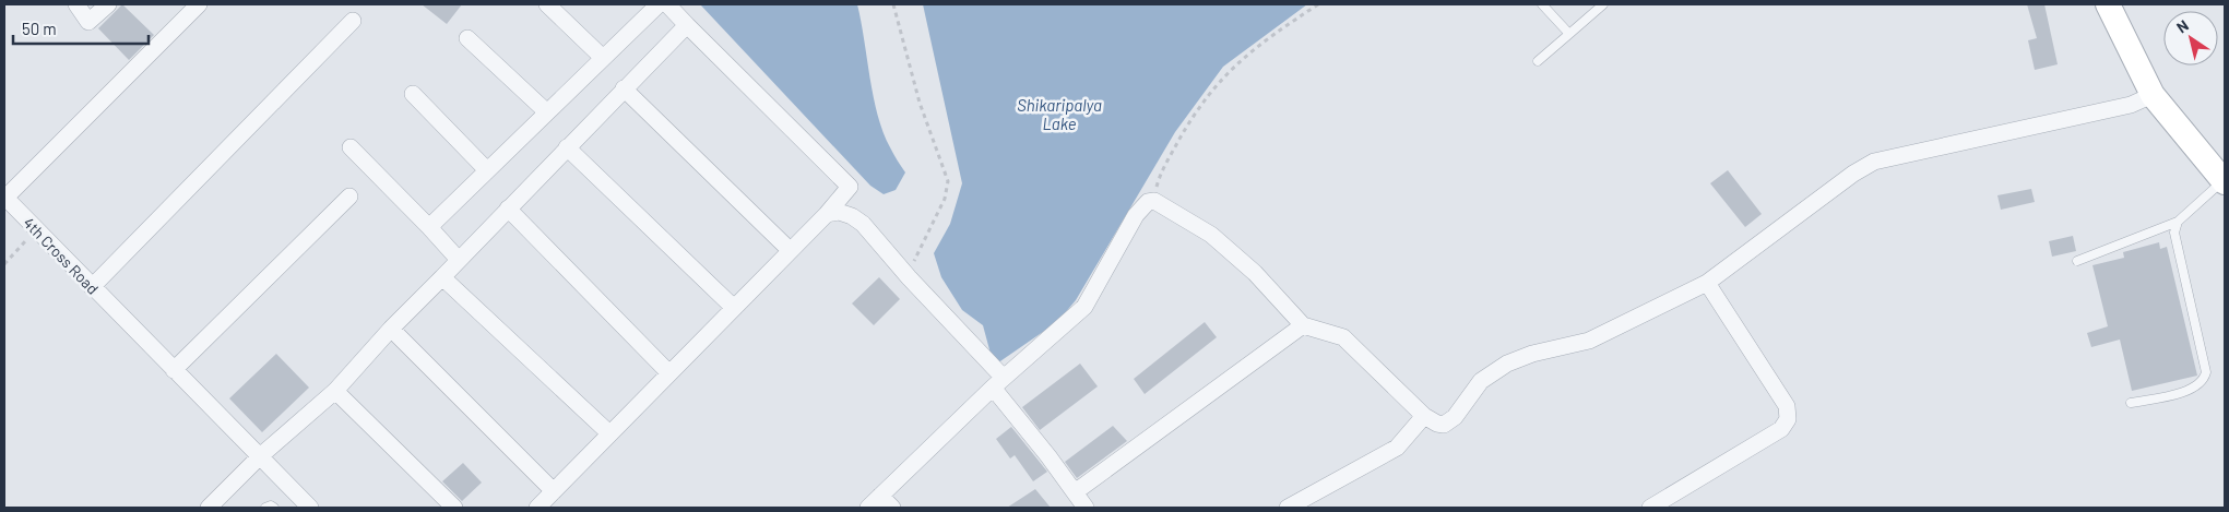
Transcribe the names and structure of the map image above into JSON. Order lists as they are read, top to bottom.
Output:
{
  "streets": {
    "street": ["4th Cross Road"]
  },
  "water": ["Shikaripalya Lake"],
  "scale_bar": "50 m",
  "north": "top left"
}
